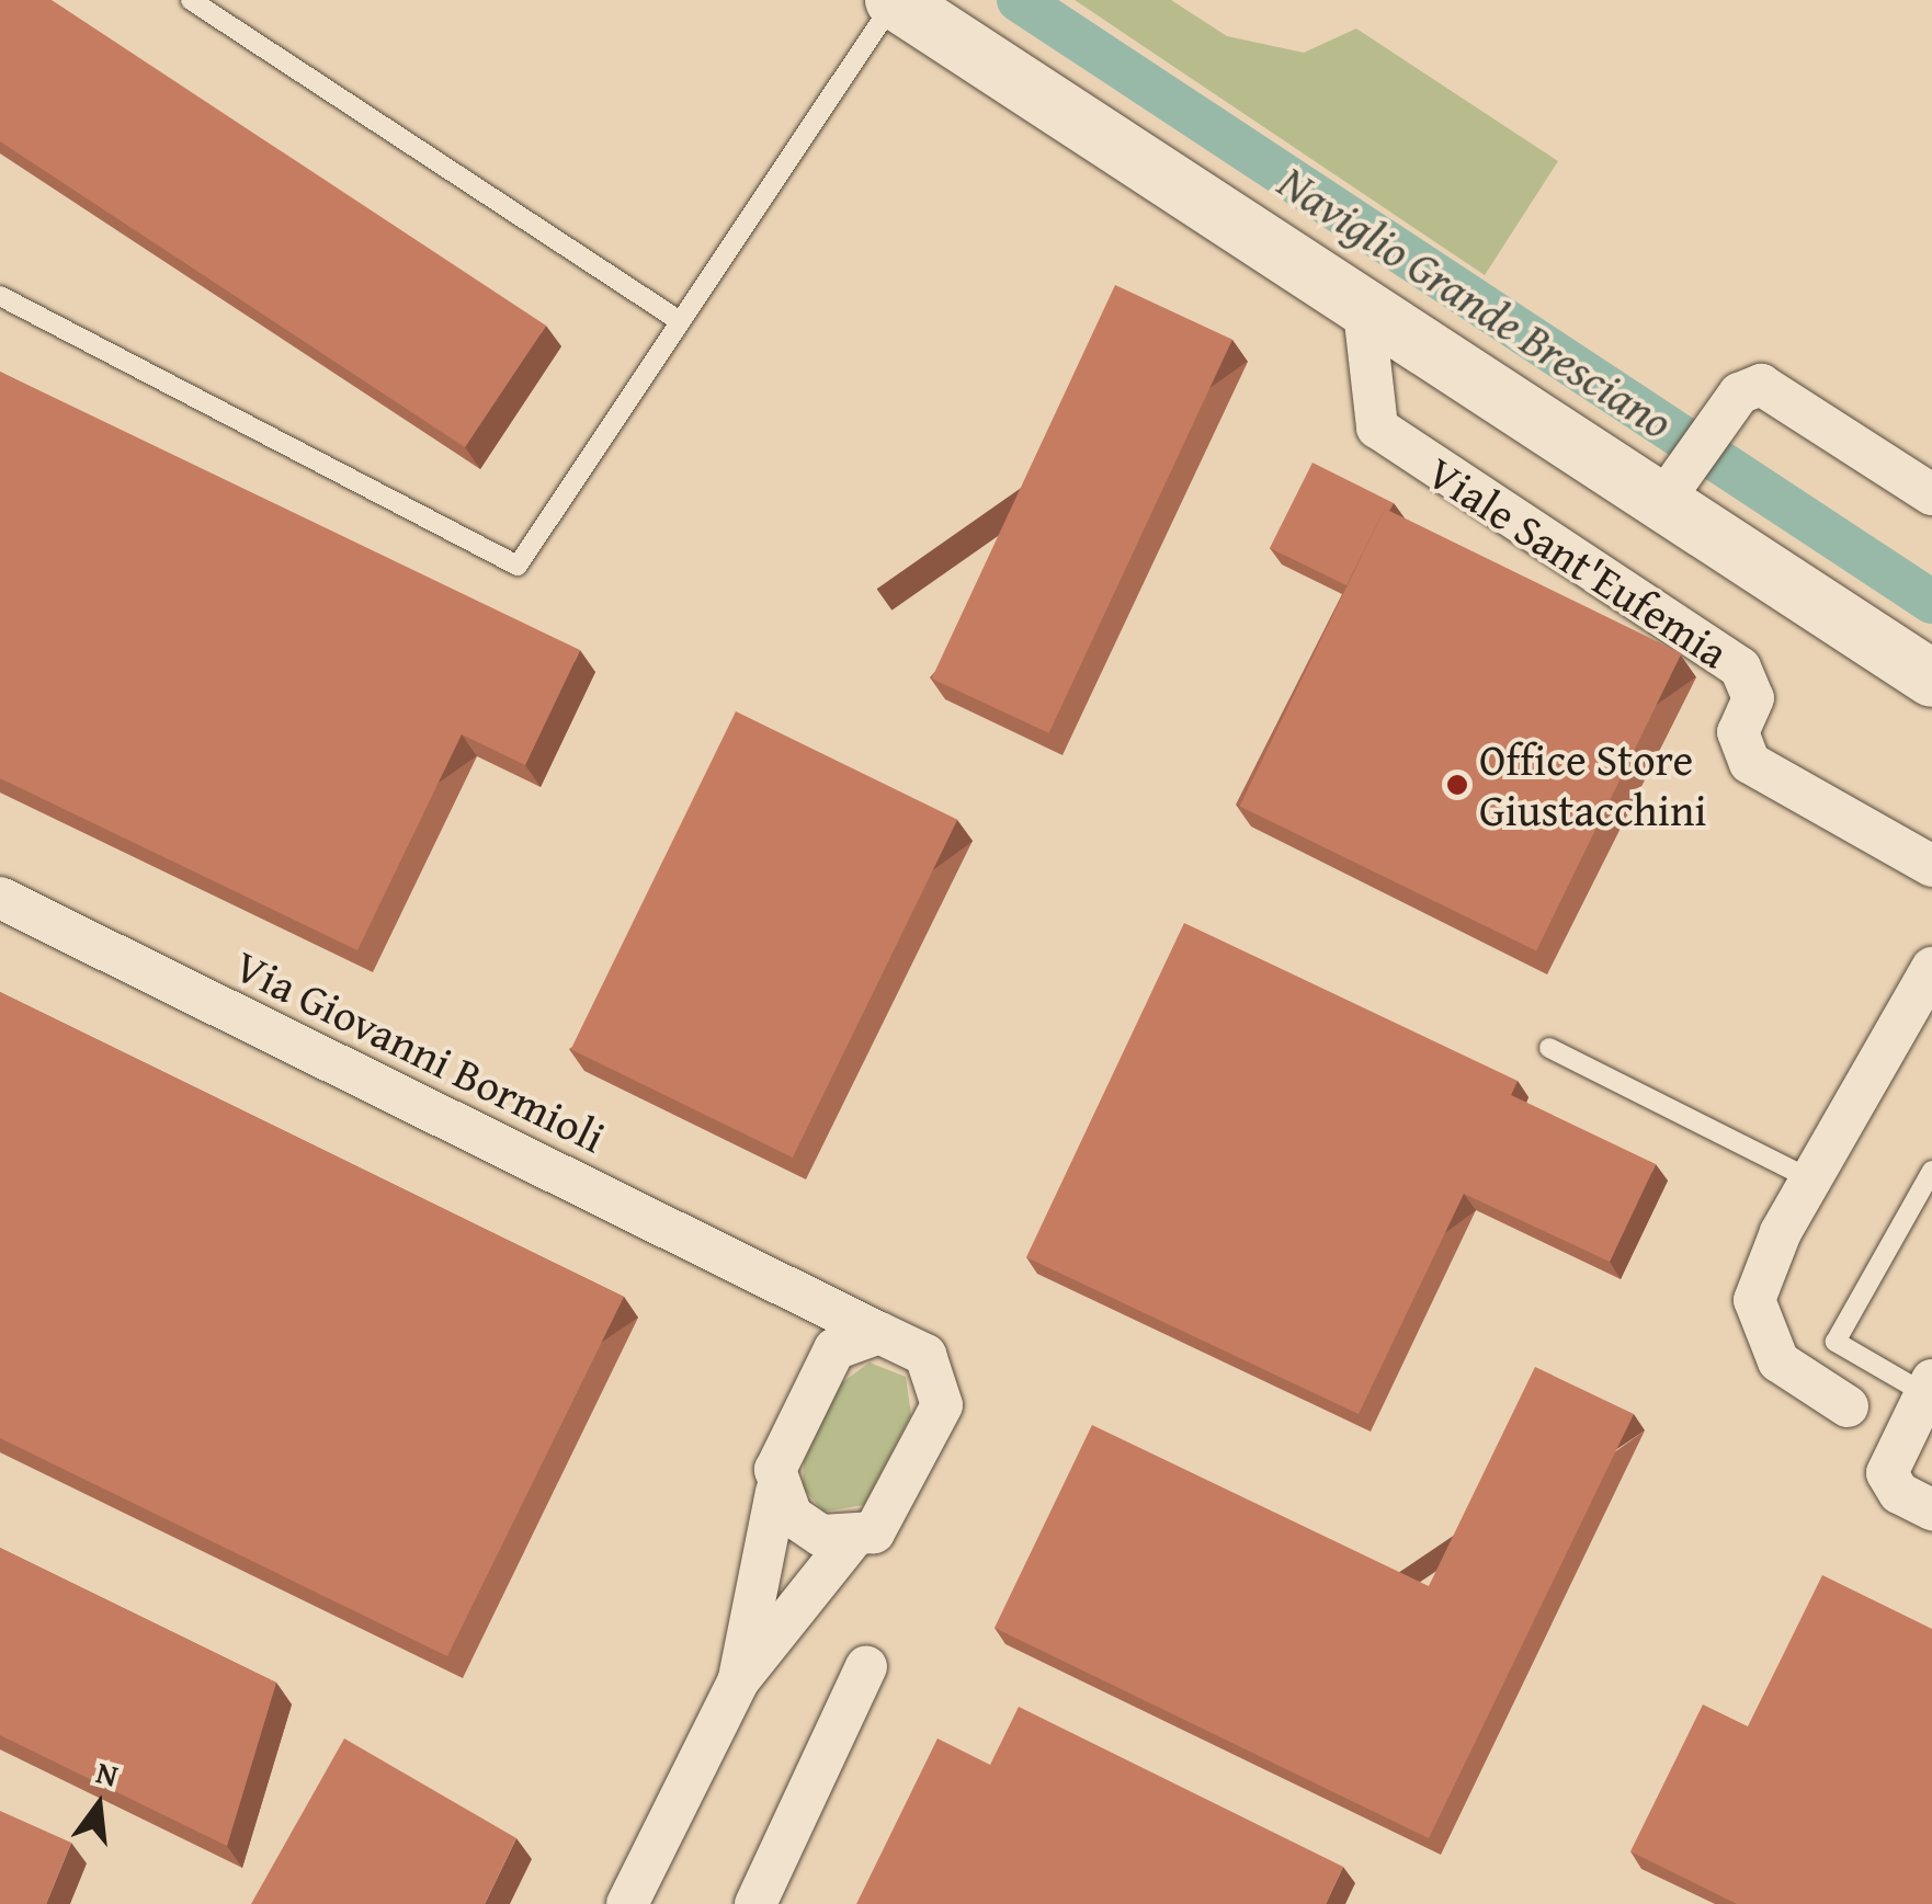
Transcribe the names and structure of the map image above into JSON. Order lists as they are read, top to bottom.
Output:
{
  "streets": {
    "street": ["Viale Sant'Eufemia", "Via Giovanni Bormioli"]
  },
  "water": ["Naviglio Grande Bresciano"],
  "places": ["Office Store Giustacchini"],
  "north": "top"
}
